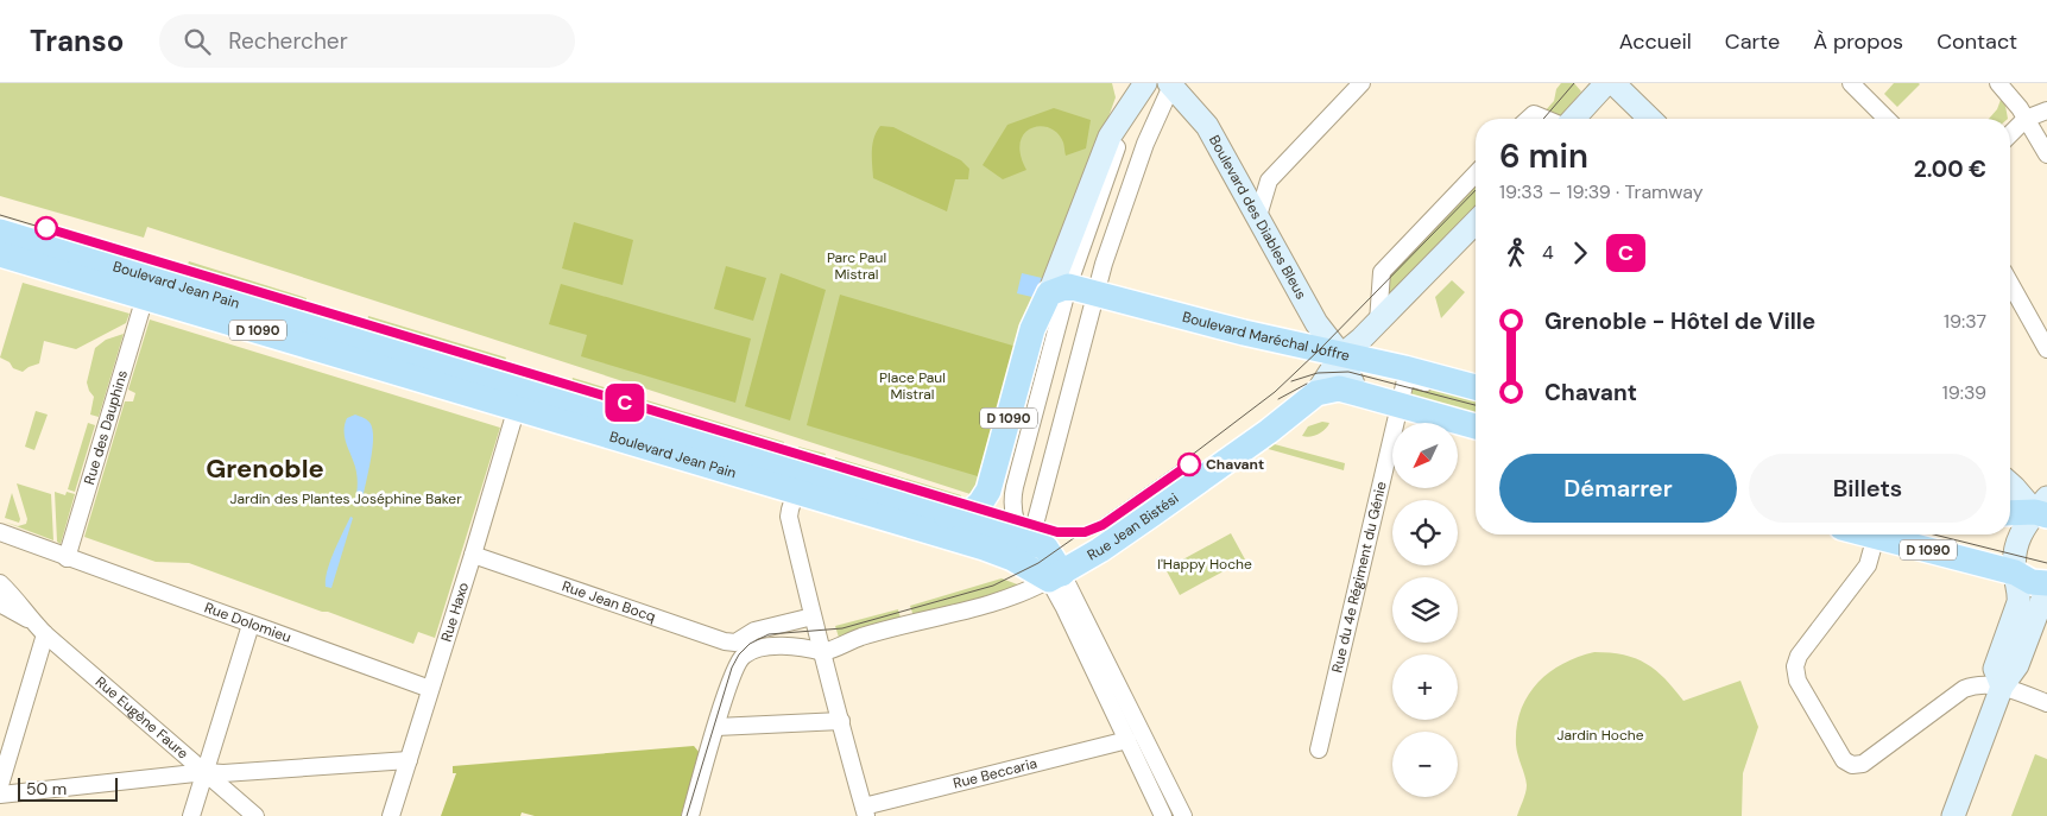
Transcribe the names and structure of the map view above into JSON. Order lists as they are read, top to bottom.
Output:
{
  "streets": {
    "main road": [
      "Boulevard des Diables Bleus",
      "Boulevard Jean Pain",
      "D 1090",
      "Boulevard Maréchal Joffre",
      "Rue Jean Bistési"
    ],
    "street": [
      "Rue des Dauphins",
      "Rue du 4e Régiment du Génie",
      "Rue Jean Bocq",
      "Rue Haxo",
      "Rue Dolomieu",
      "Rue Eugène Faure",
      "Rue Beccaria"
    ]
  },
  "crossings": [
    ["Boulevard des Diables Bleus", "Boulevard Maréchal Joffre"],
    ["Boulevard Jean Pain", "D 1090"],
    ["Boulevard Jean Pain", "Rue des Dauphins"],
    ["Boulevard Jean Pain", "Rue Jean Bistési"],
    ["Boulevard Jean Pain", "Rue Haxo"],
    ["D 1090", "Boulevard Maréchal Joffre"],
    ["Boulevard Maréchal Joffre", "Rue du 4e Régiment du Génie"],
    ["Rue des Dauphins", "Rue Dolomieu"],
    ["Rue Jean Bocq", "Rue Haxo"],
    ["Rue Haxo", "Rue Dolomieu"]
  ],
  "districts": ["Grenoble"],
  "parks": [
    "Parc Paul Mistral",
    "Place Paul Mistral",
    "Jardin des Plantes Joséphine Baker",
    "l'Happy Hoche",
    "Jardin Hoche"
  ],
  "places": ["Chavant"],
  "lines": ["tram line C"],
  "scale_bar": "50 m",
  "north": "bottom left",
  "page": {
    "header": "Transo",
    "search": "Rechercher",
    "nav": [
      "Accueil",
      "Carte",
      "À propos",
      "Contact"
    ],
    "on_map": "C",
    "heading": ["6 min", "19:33 – 19:39 · Tramway", "2.00 €"],
    "legs": ["4", "C"],
    "list": [
      {
        "name": "Grenoble - Hôtel de Ville",
        "value": "19:37"
      },
      {
        "name": "Chavant",
        "value": "19:39"
      }
    ],
    "map_buttons": ["+", "−"],
    "buttons": ["Démarrer", "Billets"],
    "scale": "50 m"
  }
}
